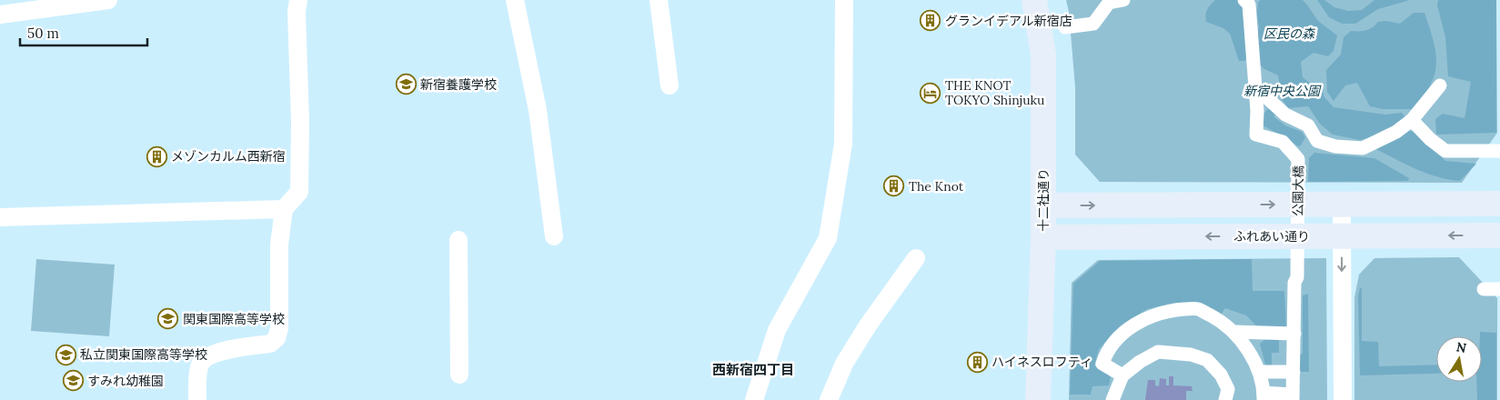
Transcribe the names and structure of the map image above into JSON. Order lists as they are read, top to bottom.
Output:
{
  "streets": {
    "main road": ["十二社通り", "ふれあい通り"],
    "street": ["公園大橋"]
  },
  "crossings": [
    ["十二社通り", "ふれあい通り"]
  ],
  "districts": ["西新宿四丁目"],
  "parks": ["区民の森", "新宿中央公園"],
  "places": {
    "building": [
      "グランイデアル新宿店",
      "メゾンカルム西新宿",
      "The Knot",
      "ハイネスロフティ"
    ],
    "school or university": [
      "新宿養護学校",
      "関東国際高等学校",
      "私立関東国際高等学校",
      "すみれ幼稚園"
    ],
    "hotel": ["THE KNOT TOKYO Shinjuku"]
  },
  "scale_bar": "50 m",
  "north": "top"
}
